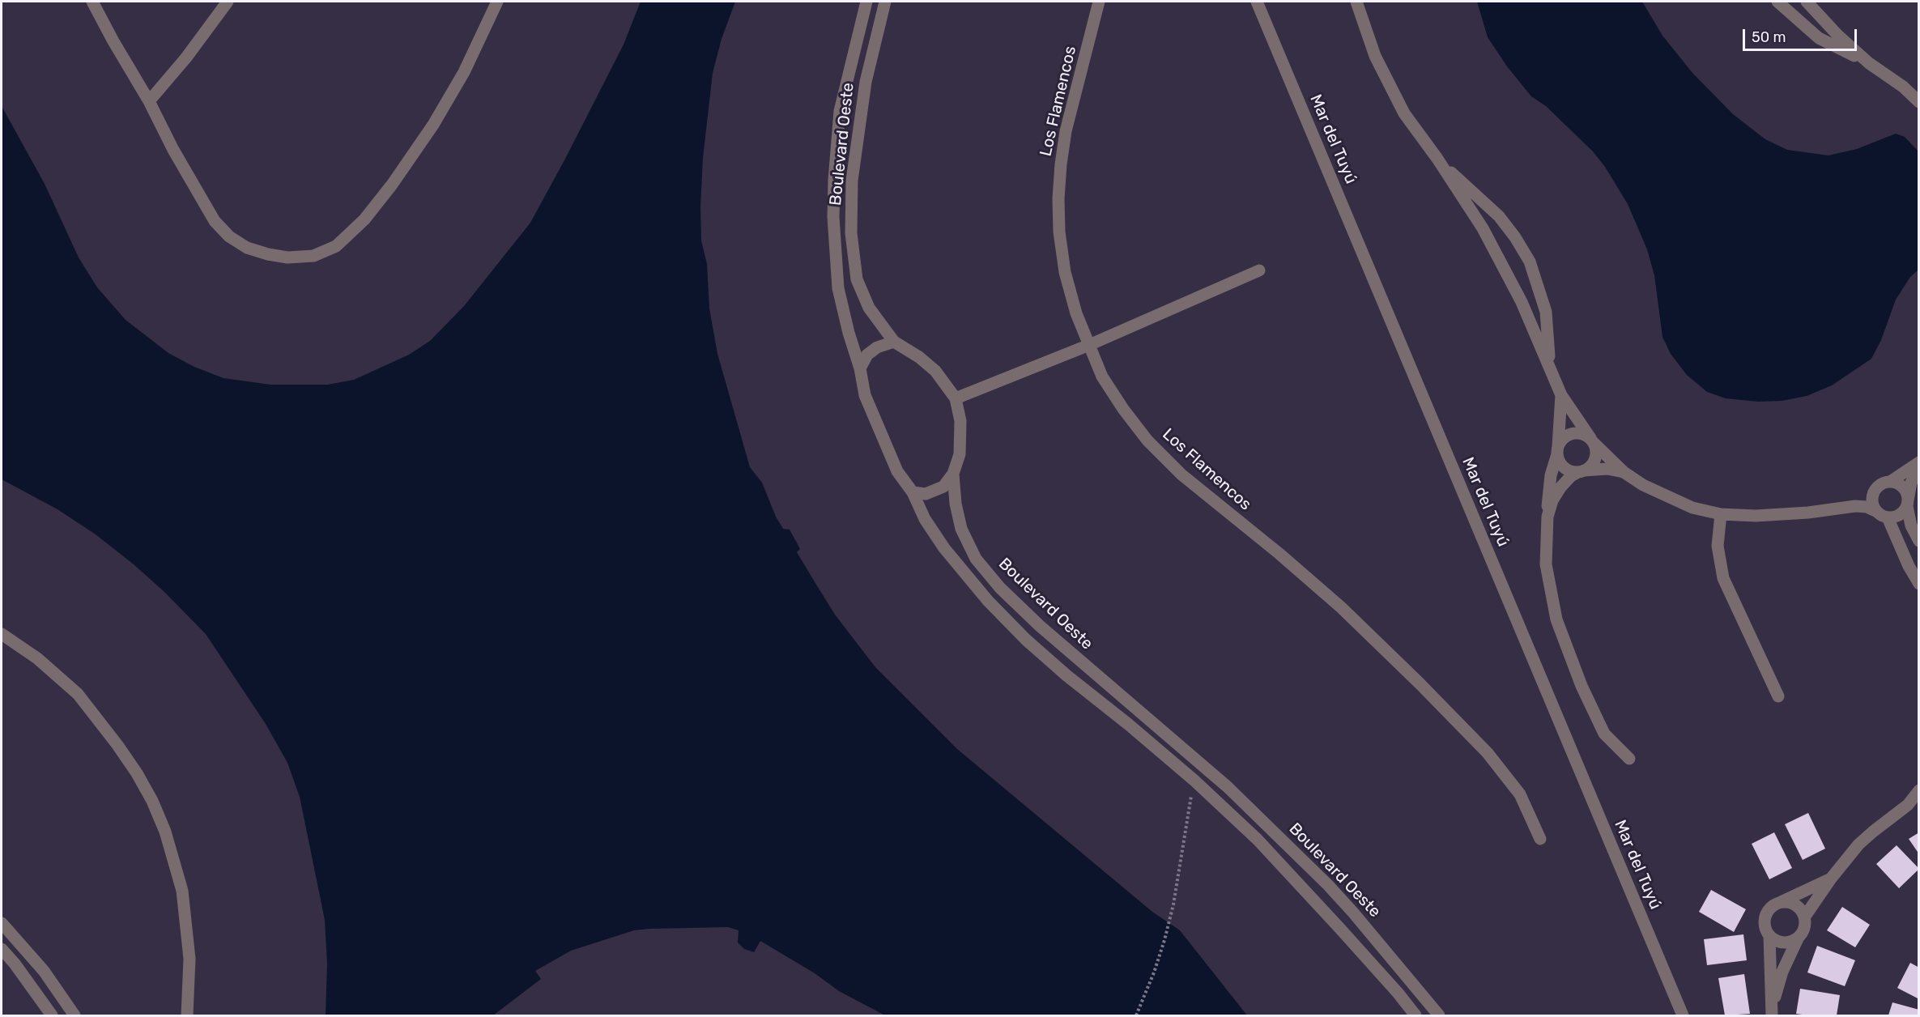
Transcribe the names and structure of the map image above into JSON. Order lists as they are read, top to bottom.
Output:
{
  "streets": {
    "street": ["Los Flamencos", "Mar del Tuyú", "Boulevard Oeste"]
  },
  "scale_bar": "50 m"
}
